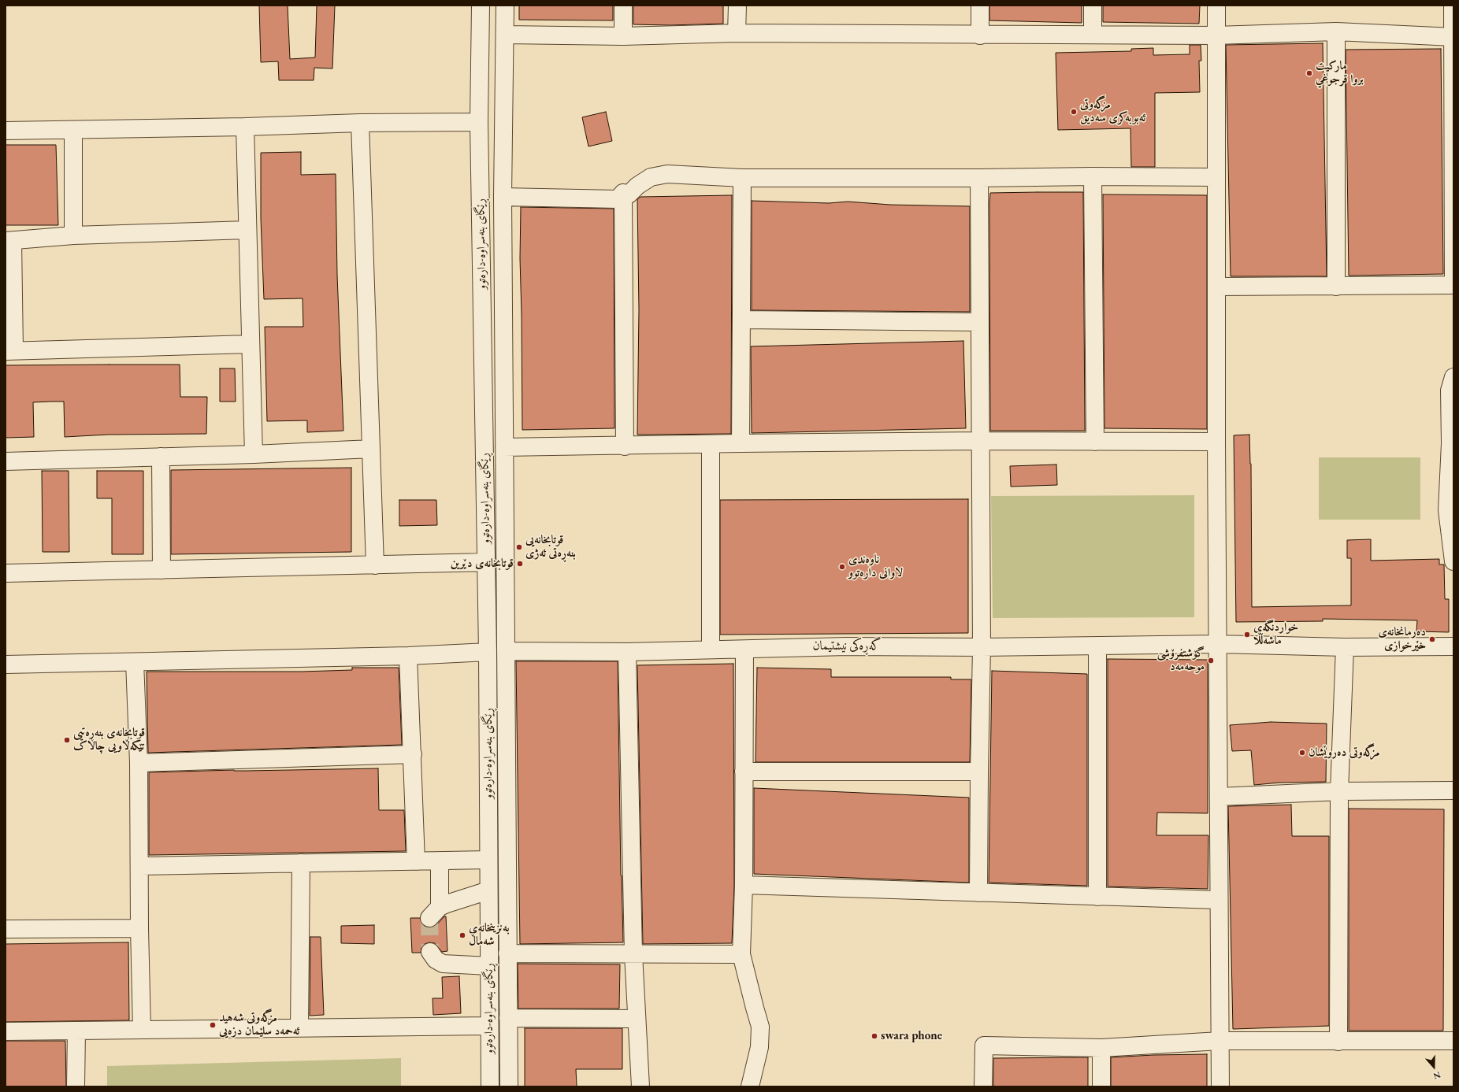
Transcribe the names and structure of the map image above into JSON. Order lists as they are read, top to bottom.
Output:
{
  "streets": {
    "street": ["ڕێگای بنەسراوە-دارەتوو"]
  },
  "districts": ["گەڕەکی نیشتیمان"],
  "places": [
    "ماركيت بروا قرجوغي",
    "مزگەوتی ئەبوبەکری سەدیق",
    "قوتابخانەیی بنەڕەتی ئەژی",
    "قوتابخانەى دێرین",
    "ناوەندی لاوانی دارەتوو",
    "خواردنگەی ماشەڵڵا",
    "دەرمانخانەی خێرخوازی",
    "گۆشتفرۆشی موحەمەد",
    "قوتابخانەی بنەڕەتیی تێکەڵاویی چالاک",
    "مزگەوتی دەروێشان",
    "بەنزینخانەی شەماڵ",
    "مزگەوتی شەهید ئەحمەد سلێمان دزەیی",
    "swara phone"
  ],
  "north": "bottom"
}
